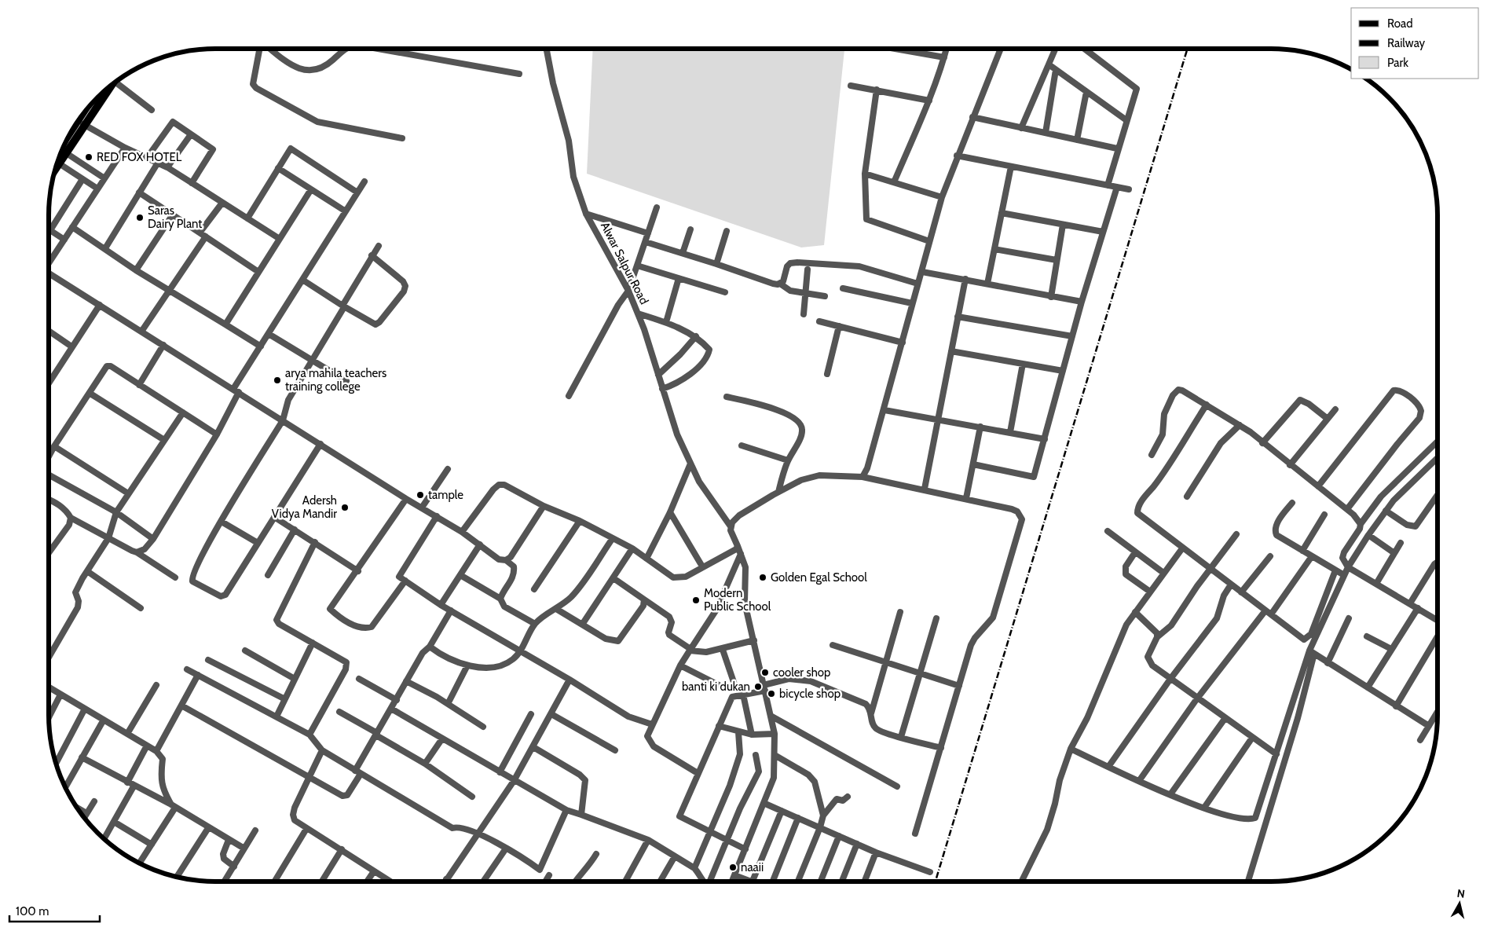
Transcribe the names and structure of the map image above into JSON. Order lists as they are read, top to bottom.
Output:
{
  "streets": {
    "street": ["Alwar Salpur Road"]
  },
  "places": [
    "RED FOX HOTEL",
    "Saras Dairy Plant",
    "arya mahila teachers training college",
    "tample",
    "Adersh Vidya Mandir",
    "Golden Egal School",
    "Modern Public School",
    "cooler shop",
    "banti ki dukan",
    "bicycle shop",
    "naaii"
  ],
  "legend": ["Road", "Railway", "Park"],
  "scale_bar": "100 m",
  "north": "top"
}
